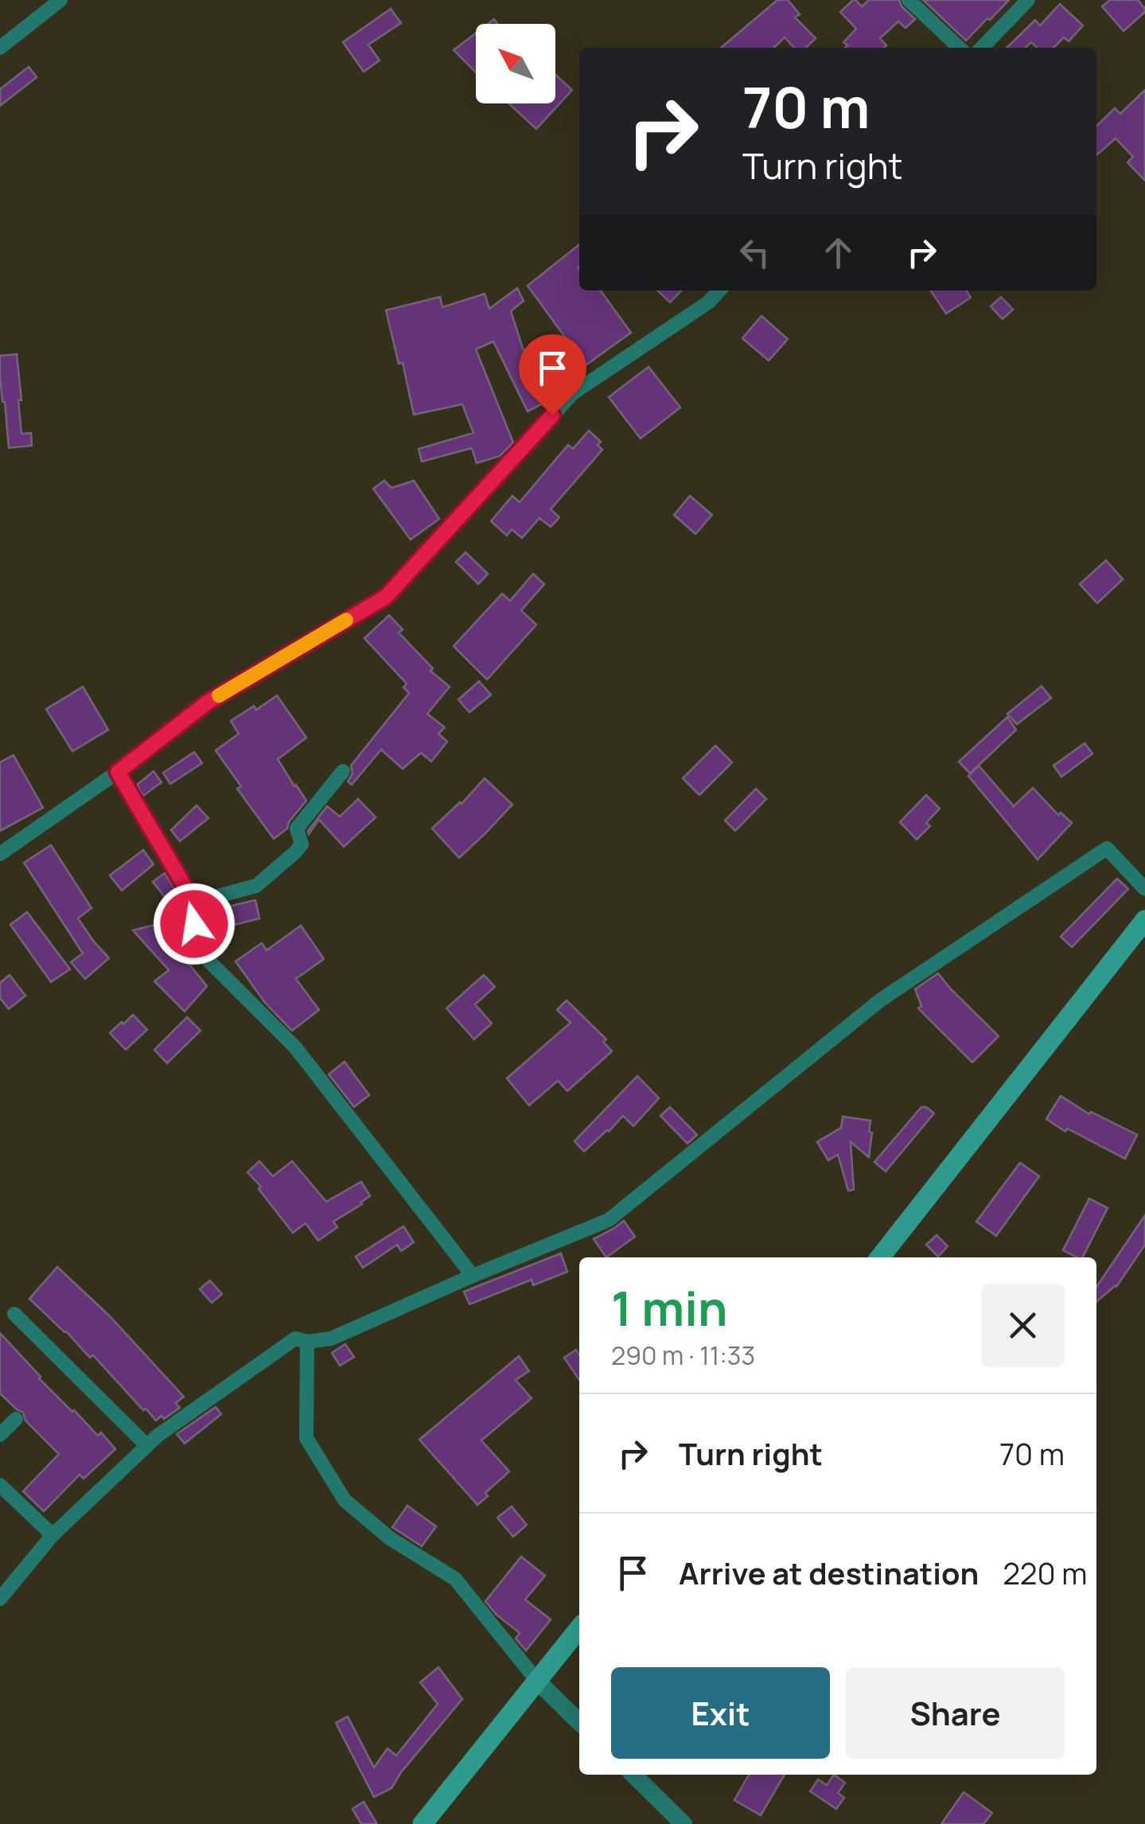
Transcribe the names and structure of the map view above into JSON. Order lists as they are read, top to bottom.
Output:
{
  "north": "top left",
  "page": {
    "turn": ["70 m", "Turn right"],
    "heading": ["1 min", "290 m · 11:33"],
    "list": [
      {
        "name": "Turn right",
        "value": "70 m"
      },
      {
        "name": "Arrive at destination",
        "value": "220 m"
      }
    ],
    "buttons": ["Exit", "Share"]
  }
}
